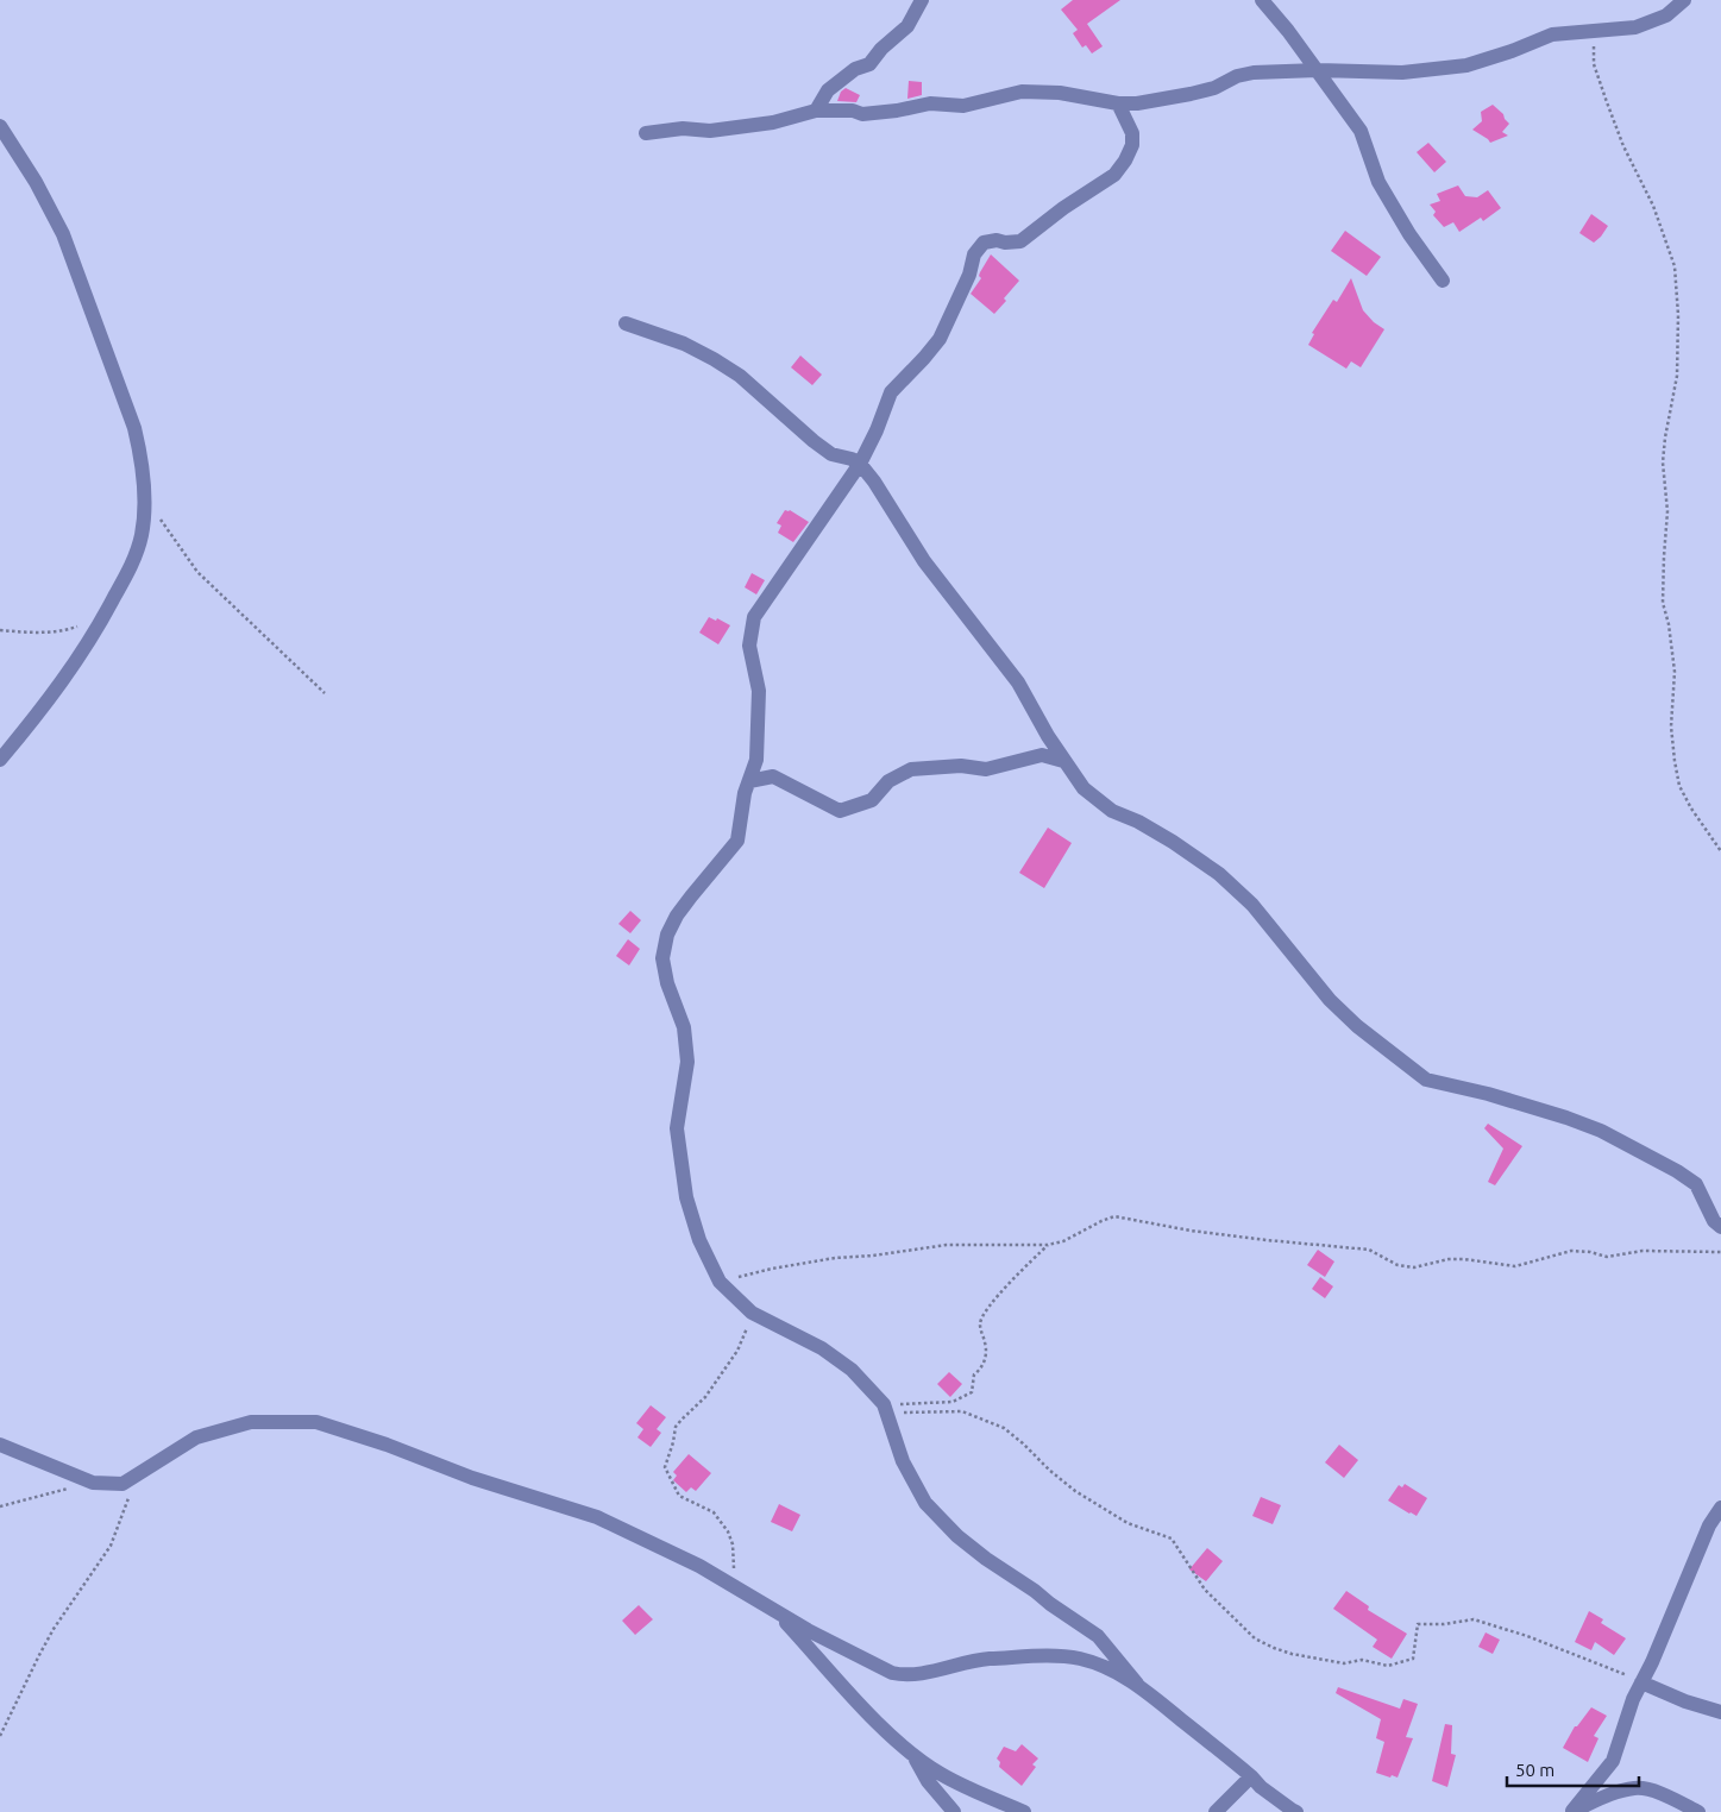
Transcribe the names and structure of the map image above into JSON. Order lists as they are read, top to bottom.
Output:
{
  "scale_bar": "50 m"
}
